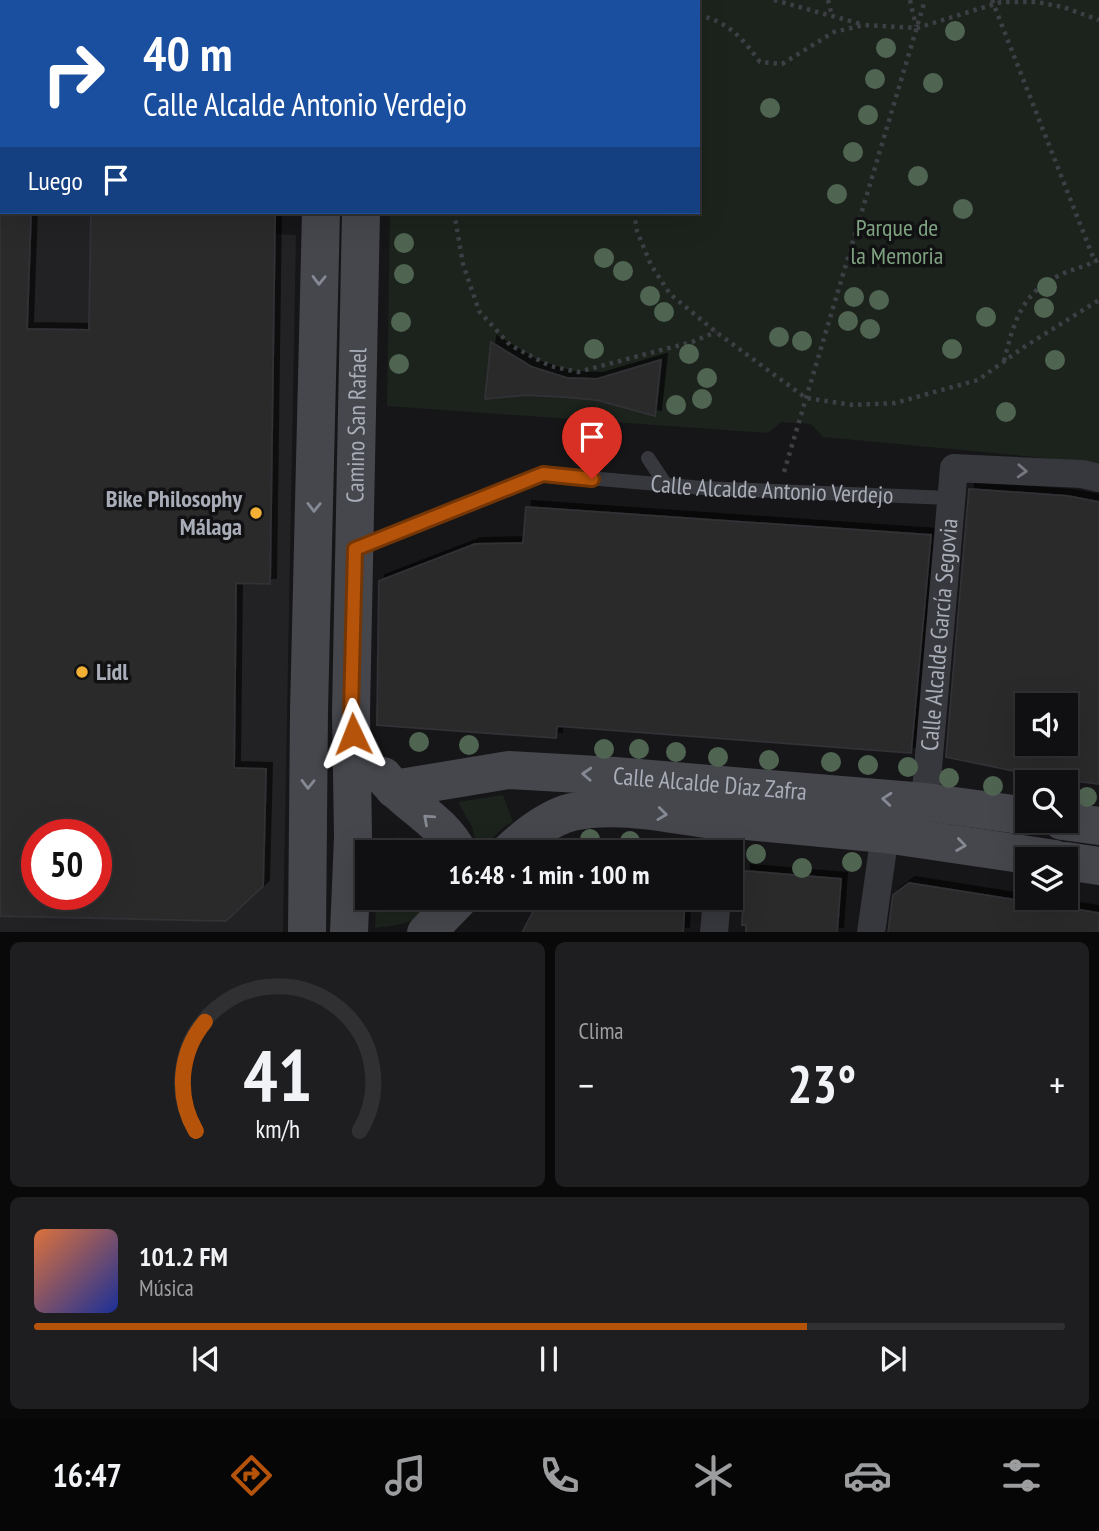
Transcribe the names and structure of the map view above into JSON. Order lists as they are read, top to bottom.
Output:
{
  "streets": {
    "main road": ["Camino San Rafael", "Calle Alcalde Díaz Zafra"],
    "street": ["Calle Alcalde García Segovia"],
    "lane": ["Calle Alcalde Antonio Verdejo"]
  },
  "crossings": [
    ["Camino San Rafael", "Calle Alcalde Antonio Verdejo"],
    ["Calle Alcalde Antonio Verdejo", "Calle Alcalde García Segovia"],
    ["Calle Alcalde García Segovia", "Calle Alcalde Díaz Zafra"]
  ],
  "parks": ["Parque de la Memoria"],
  "places": ["Bike Philosophy Málaga", "Lidl"],
  "page": {
    "turn": ["40 m", "Calle Alcalde Antonio Verdejo"],
    "then": "Luego",
    "limit": "50",
    "trip": "16:48 · 1 min · 100 m",
    "tile": "Clima",
    "heat": ["−", "23°", "+"],
    "song": ["101.2 FM", "Música"],
    "tabs": "16:47",
    "gauge": ["41", "km/h"]
  }
}
